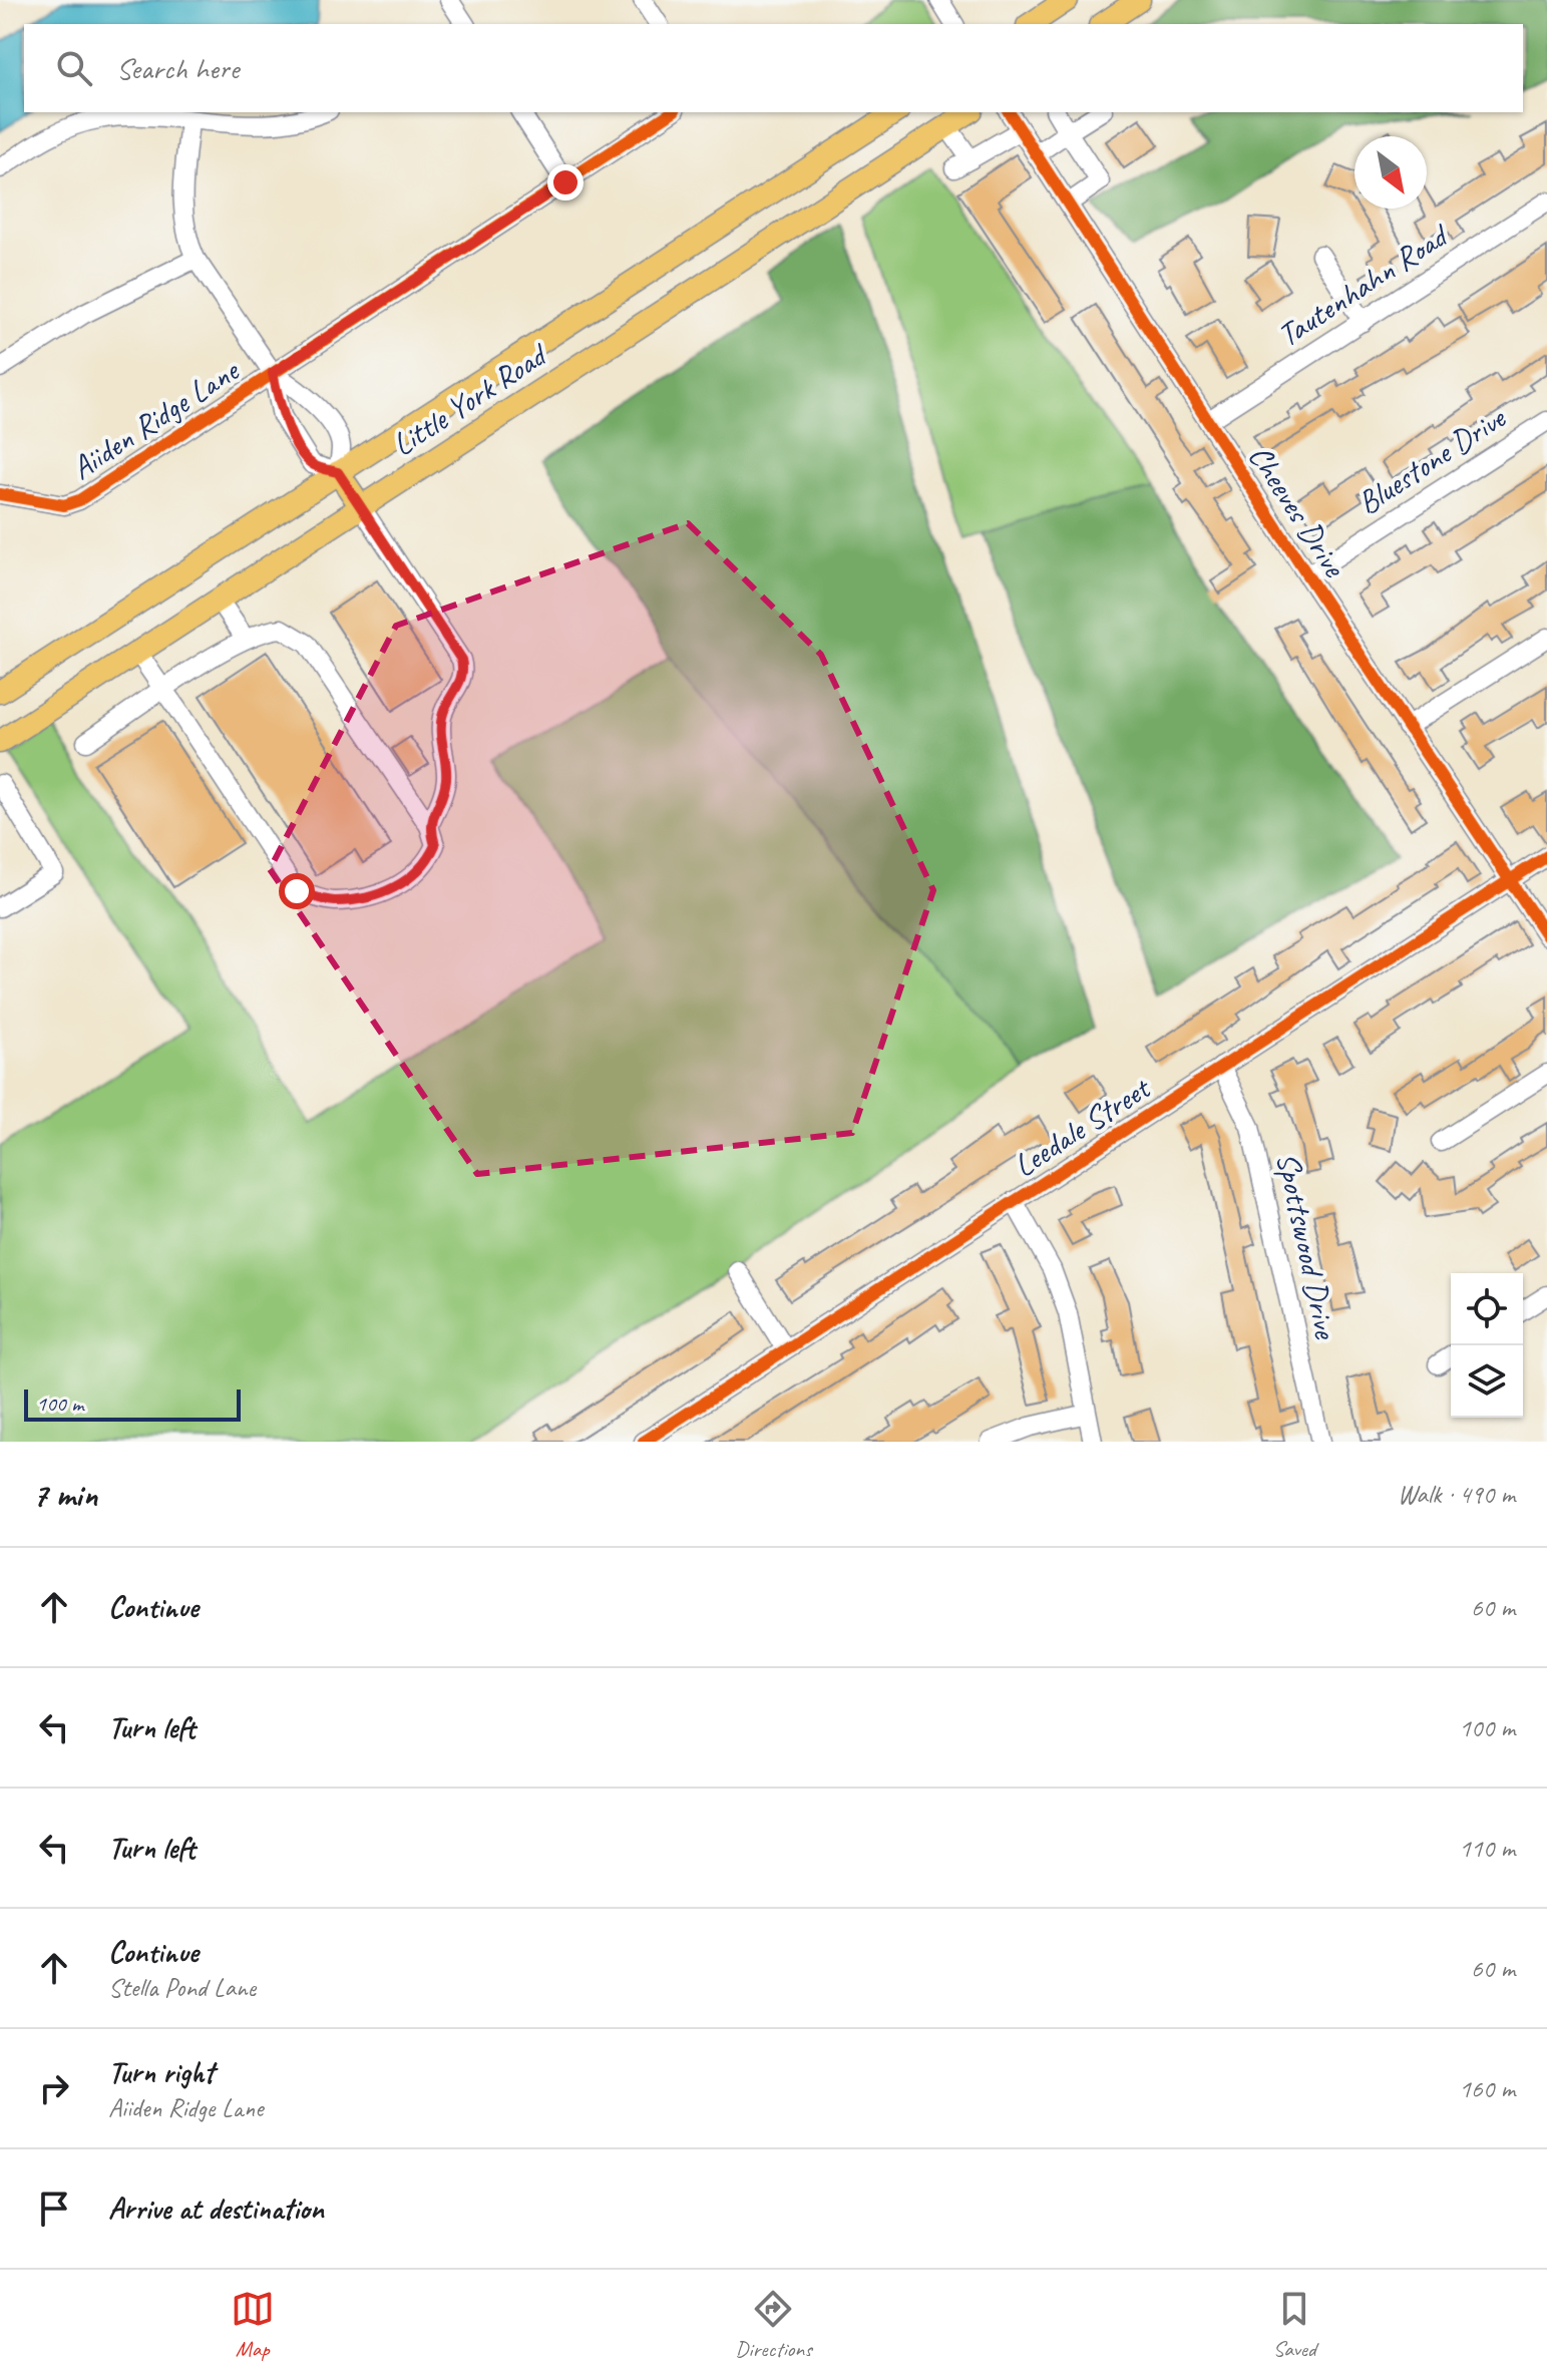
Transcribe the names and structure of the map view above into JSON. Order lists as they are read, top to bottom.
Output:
{
  "streets": {
    "main road": ["Little York Road"],
    "street": [
      "Tautenhahn Road",
      "Aiiden Ridge Lane",
      "Bluestone Drive",
      "Cheeves Drive",
      "Leedale Street",
      "Spottswood Drive"
    ]
  },
  "crossings": [
    ["Tautenhahn Road", "Cheeves Drive"],
    ["Bluestone Drive", "Cheeves Drive"],
    ["Cheeves Drive", "Leedale Street"],
    ["Leedale Street", "Spottswood Drive"]
  ],
  "scale_bar": "100 m",
  "north": "bottom right",
  "page": {
    "search": "Search here",
    "scale": "100 m",
    "heading": ["7 min", "Walk · 490 m"],
    "list": [
      ["Continue", "60 m"],
      ["Turn left", "100 m"],
      ["Turn left", "110 m"],
      ["Continue", "Stella Pond Lane", "60 m"],
      ["Turn right", "Aiiden Ridge Lane", "160 m"],
      "Arrive at destination"
    ],
    "nav": ["Map", "Directions", "Saved"]
  }
}
